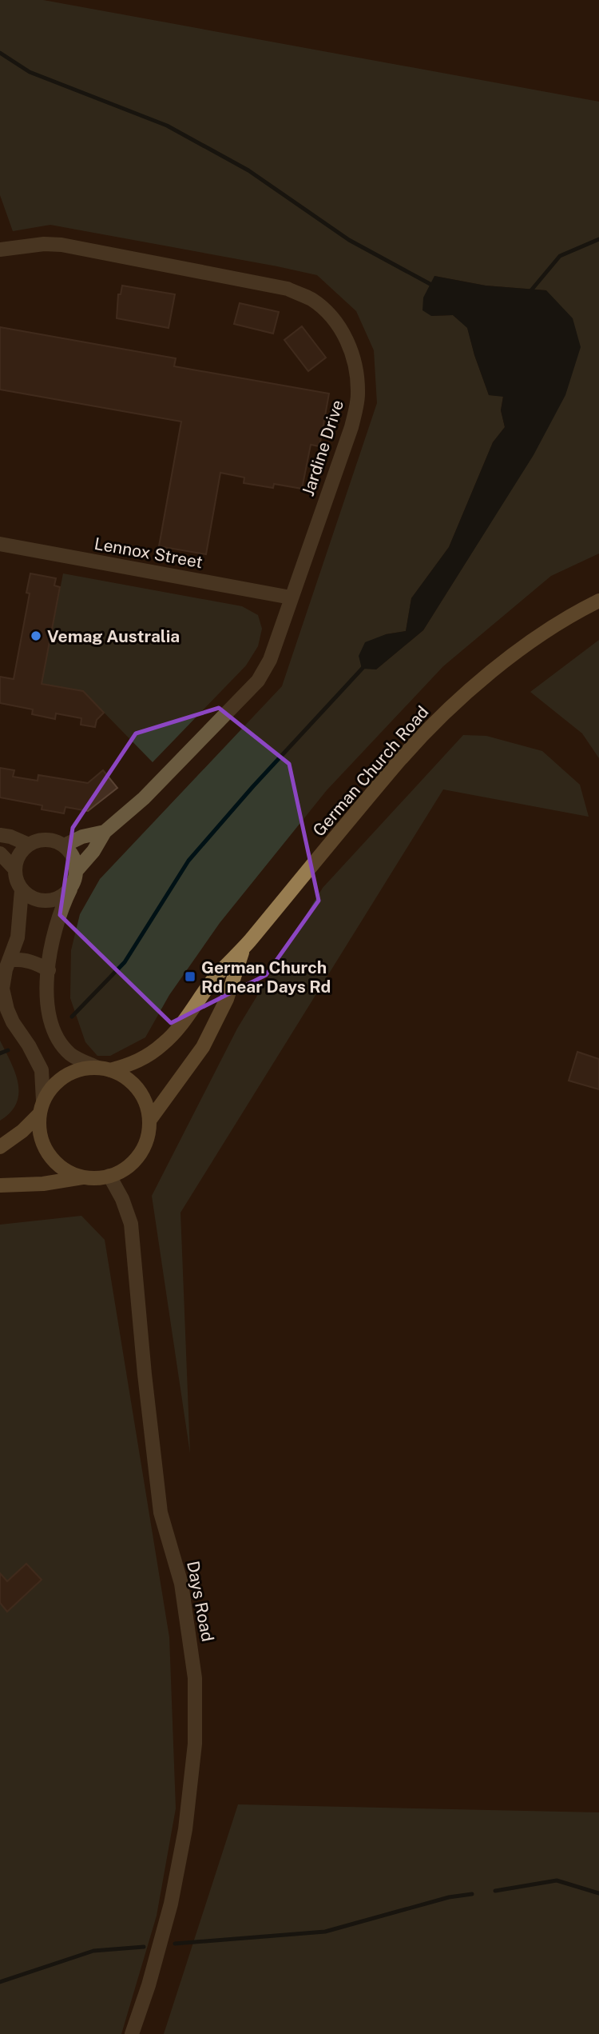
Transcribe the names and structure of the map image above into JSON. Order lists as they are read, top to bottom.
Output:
{
  "streets": {
    "street": [
      "Jardine Drive",
      "Lennox Street",
      "German Church Road",
      "Days Road"
    ]
  },
  "crossings": [
    ["Jardine Drive", "Lennox Street"],
    ["German Church Road", "Days Road"]
  ],
  "places": {
    "other": ["Vemag Australia"],
    "transit": ["German Church Rd near Days Rd"]
  }
}
